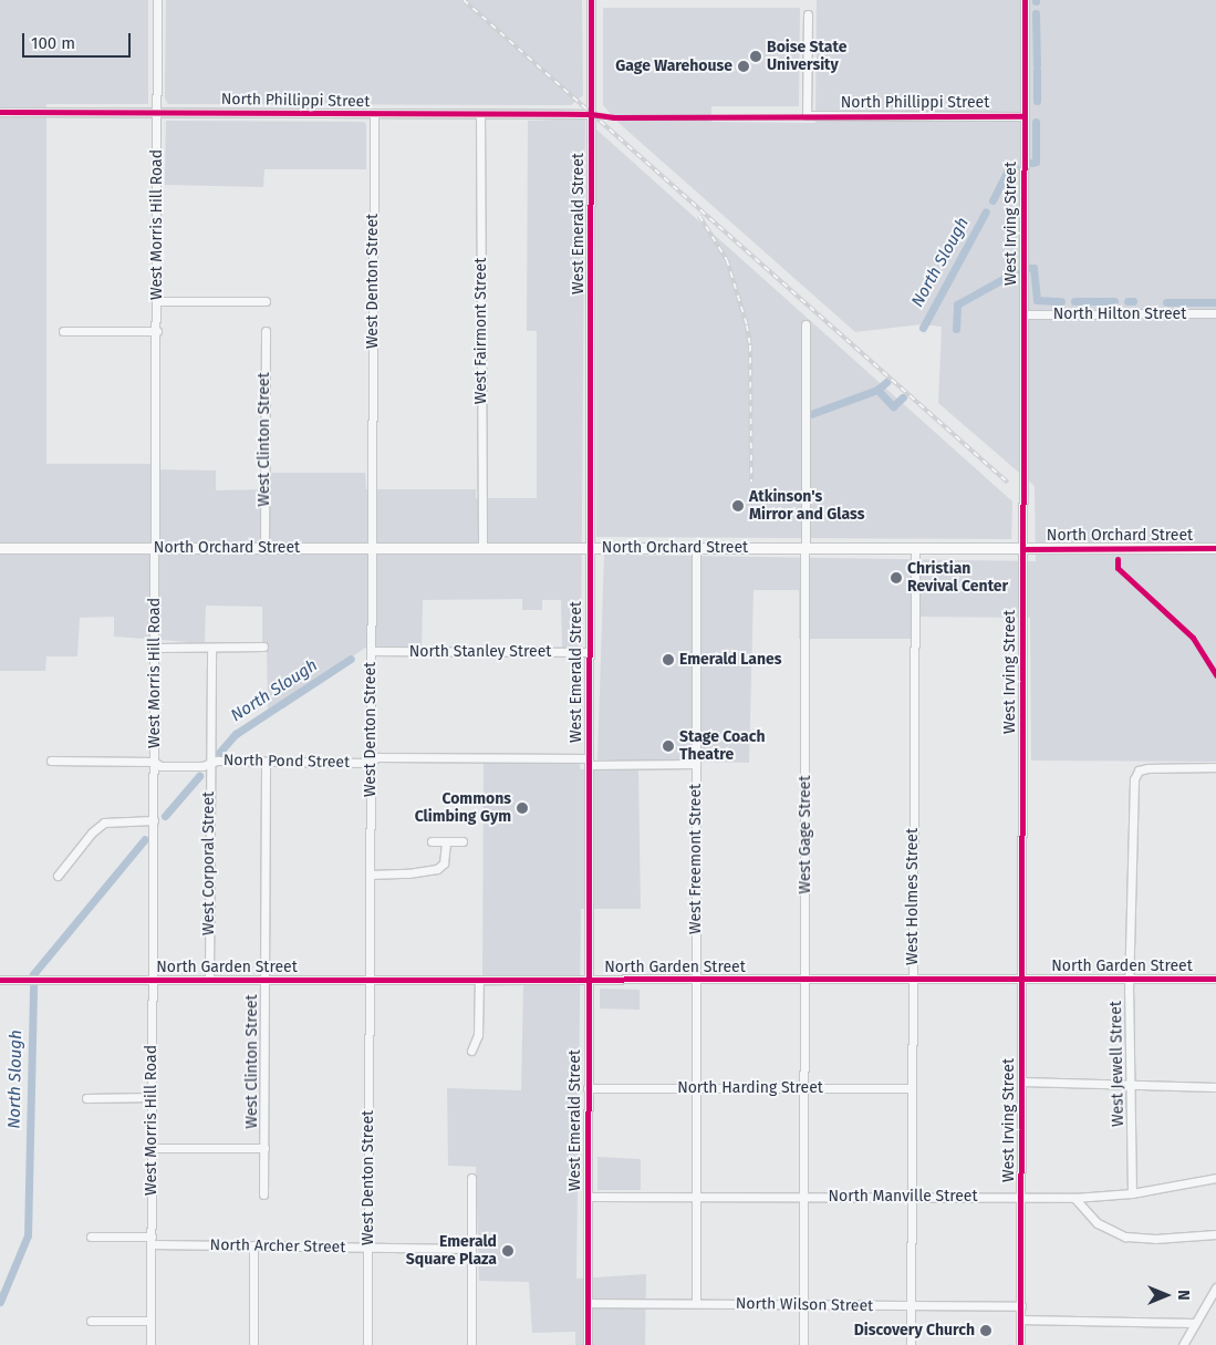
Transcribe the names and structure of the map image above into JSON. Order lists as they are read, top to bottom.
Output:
{
  "streets": {
    "main road": ["North Orchard Street"],
    "street": [
      "North Phillippi Street",
      "West Emerald Street",
      "West Irving Street",
      "West Morris Hill Road",
      "West Denton Street",
      "North Hilton Street",
      "West Fairmont Street",
      "West Clinton Street",
      "North Stanley Street",
      "North Pond Street",
      "West Gage Street",
      "West Freemont Street",
      "West Corporal Street",
      "West Holmes Street",
      "North Garden Street",
      "West Jewell Street",
      "North Harding Street",
      "North Manville Street",
      "North Archer Street",
      "North Wilson Street"
    ]
  },
  "crossings": [
    ["North Phillippi Street", "West Emerald Street"],
    ["North Phillippi Street", "West Irving Street"],
    ["North Phillippi Street", "West Morris Hill Road"],
    ["North Phillippi Street", "West Denton Street"],
    ["North Phillippi Street", "West Fairmont Street"],
    ["West Emerald Street", "North Orchard Street"],
    ["West Emerald Street", "North Stanley Street"],
    ["West Emerald Street", "North Pond Street"],
    ["West Emerald Street", "North Garden Street"],
    ["West Emerald Street", "North Harding Street"],
    ["West Emerald Street", "North Manville Street"],
    ["West Emerald Street", "North Wilson Street"],
    ["West Irving Street", "North Hilton Street"],
    ["West Irving Street", "North Orchard Street"],
    ["West Irving Street", "North Garden Street"],
    ["West Irving Street", "North Manville Street"],
    ["West Irving Street", "North Wilson Street"],
    ["West Morris Hill Road", "North Orchard Street"],
    ["West Morris Hill Road", "North Pond Street"],
    ["West Morris Hill Road", "North Garden Street"],
    ["West Morris Hill Road", "North Archer Street"],
    ["West Denton Street", "North Orchard Street"],
    ["West Denton Street", "North Stanley Street"],
    ["West Denton Street", "North Pond Street"],
    ["West Denton Street", "North Garden Street"],
    ["West Denton Street", "North Archer Street"],
    ["West Fairmont Street", "North Orchard Street"],
    ["West Clinton Street", "North Orchard Street"],
    ["West Clinton Street", "North Pond Street"],
    ["West Clinton Street", "North Garden Street"],
    ["North Orchard Street", "West Gage Street"],
    ["North Orchard Street", "West Freemont Street"],
    ["North Orchard Street", "West Holmes Street"],
    ["North Pond Street", "West Freemont Street"],
    ["North Pond Street", "West Corporal Street"],
    ["West Gage Street", "North Garden Street"],
    ["West Gage Street", "North Harding Street"],
    ["West Gage Street", "North Manville Street"],
    ["West Gage Street", "North Wilson Street"],
    ["West Freemont Street", "North Garden Street"],
    ["West Freemont Street", "North Harding Street"],
    ["West Freemont Street", "North Manville Street"],
    ["West Freemont Street", "North Wilson Street"],
    ["West Corporal Street", "North Garden Street"],
    ["West Holmes Street", "North Garden Street"],
    ["West Holmes Street", "North Harding Street"],
    ["West Holmes Street", "North Manville Street"],
    ["West Holmes Street", "North Wilson Street"],
    ["North Garden Street", "West Jewell Street"],
    ["West Jewell Street", "North Manville Street"]
  ],
  "water": ["North Slough"],
  "places": [
    "Boise State University",
    "Gage Warehouse",
    "Atkinson's Mirror and Glass",
    "Christian Revival Center",
    "Emerald Lanes",
    "Stage Coach Theatre",
    "Commons Climbing Gym",
    "Emerald Square Plaza",
    "Discovery Church"
  ],
  "scale_bar": "100 m",
  "north": "right"
}
